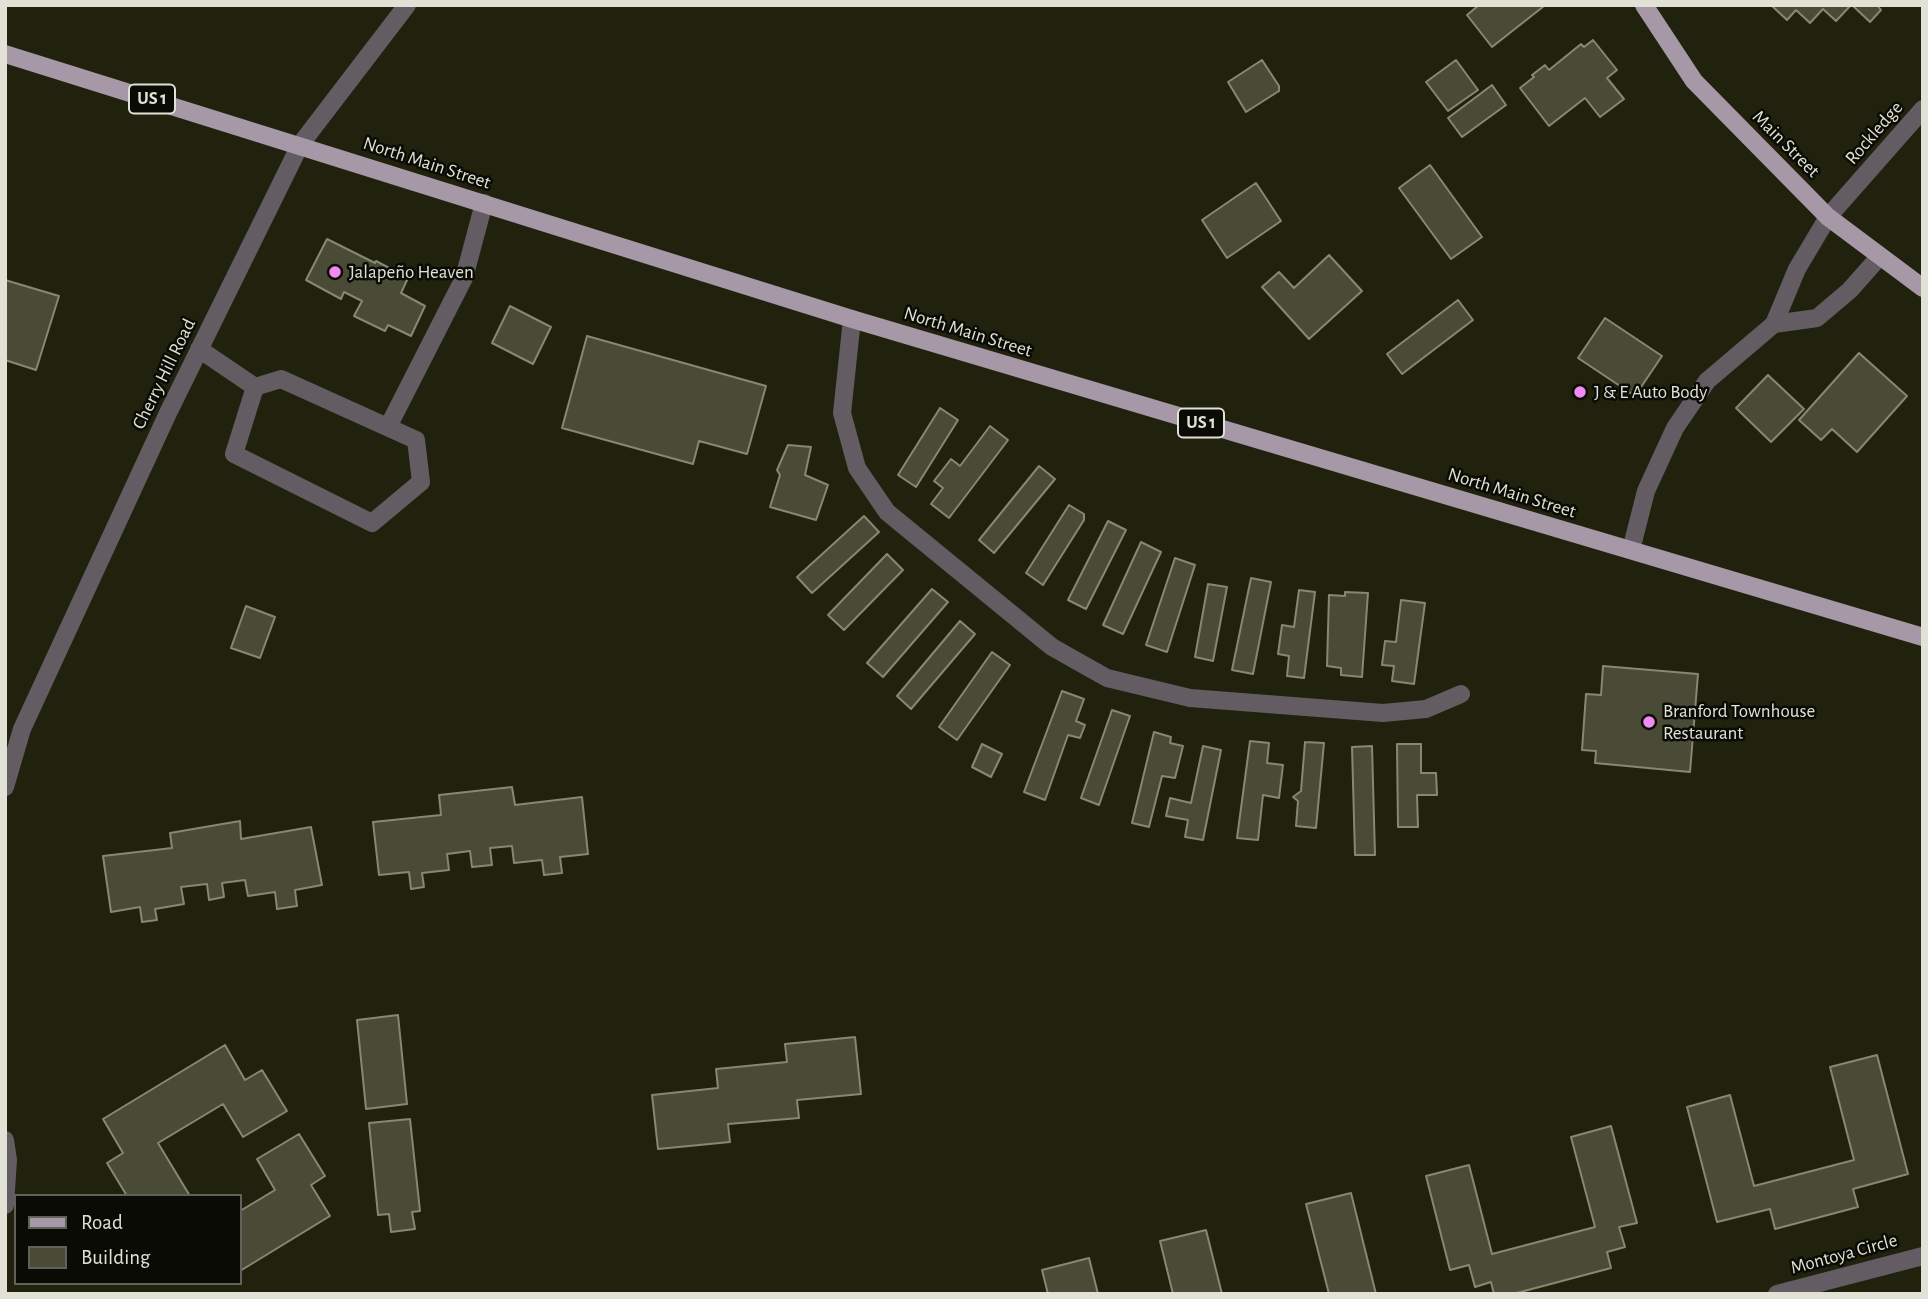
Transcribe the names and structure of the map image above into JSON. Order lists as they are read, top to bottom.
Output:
{
  "streets": {
    "main road": ["US 1", "Main Street", "North Main Street"],
    "street": ["Rockledge", "Cherry Hill Road", "Montoya Circle"]
  },
  "crossings": [
    ["Rockledge", "Main Street"],
    ["North Main Street", "Cherry Hill Road"]
  ],
  "places": ["Jalapeño Heaven", "J & E Auto Body", "Branford Townhouse Restaurant"],
  "legend": ["Road", "Building"]
}
